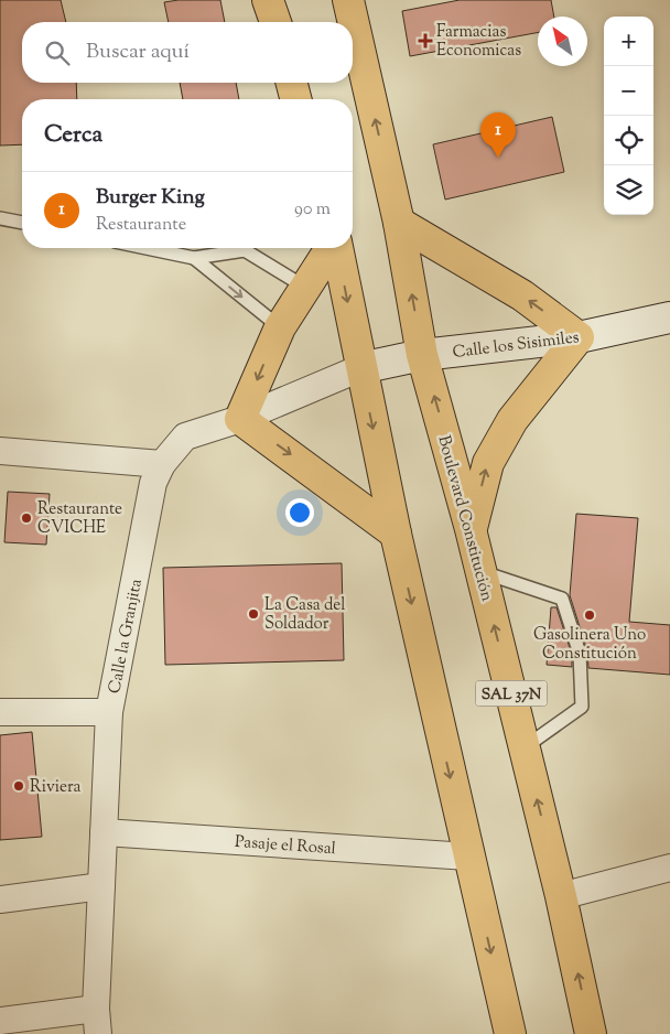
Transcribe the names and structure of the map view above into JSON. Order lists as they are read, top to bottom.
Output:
{
  "streets": {
    "highway": ["Boulevard Constitución", "SAL 37N"],
    "main road": ["Calle los Sisimiles"],
    "street": ["Calle la Granjita", "Pasaje el Rosal"]
  },
  "crossings": [
    ["Calle los Sisimiles", "Boulevard Constitución"],
    ["Calle los Sisimiles", "Calle la Granjita"],
    ["Calle la Granjita", "Pasaje el Rosal"]
  ],
  "places": {
    "health": ["Farmacias Economicas"],
    "other": [
      "Restaurante CVICHE",
      "La Casa del Soldador",
      "Gasolinera Uno Constitución",
      "Riviera"
    ]
  },
  "north": "top left",
  "page": {
    "map_buttons": ["+", "−"],
    "search": "Buscar aquí",
    "heading": "Cerca",
    "pins": "1",
    "list": [
      {
        "mark": "1",
        "name": "Burger King",
        "note": "Restaurante",
        "value": "90 m"
      }
    ]
  }
}
